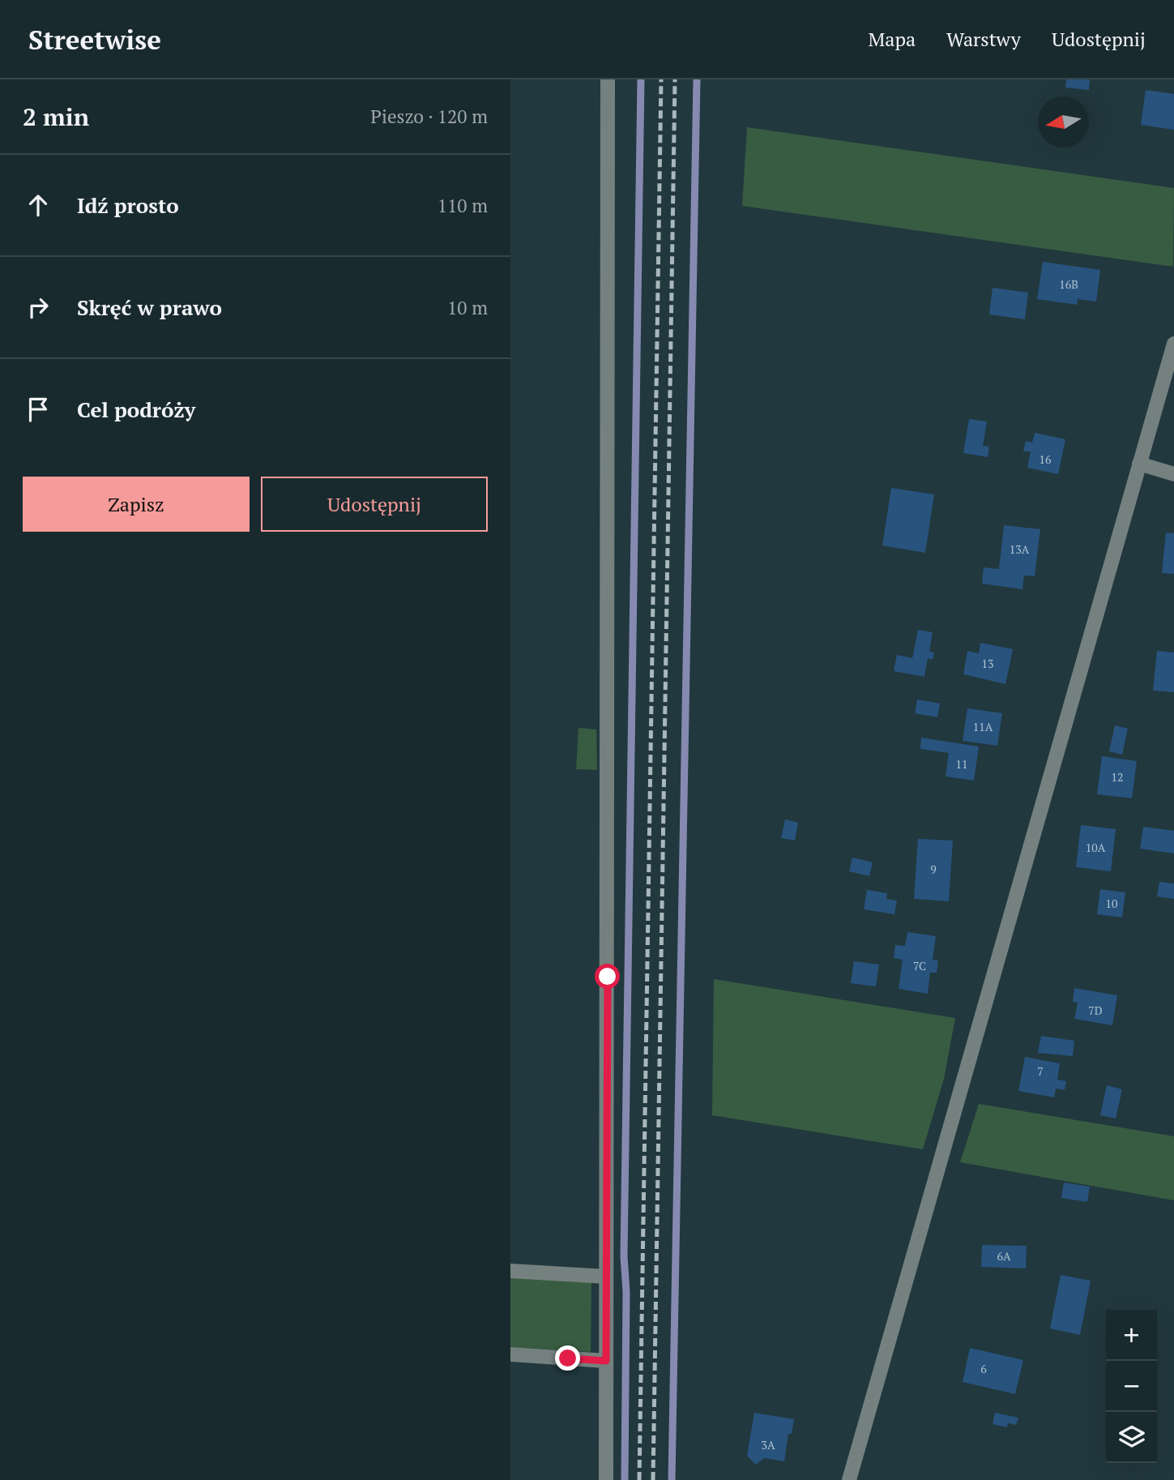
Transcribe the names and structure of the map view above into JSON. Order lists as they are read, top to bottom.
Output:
{
  "house_numbers": [
    "16B",
    "16",
    "13A",
    "13",
    "11A",
    "11",
    "12",
    "10A",
    "9",
    "10",
    "7C",
    "7D",
    "7",
    "6A",
    "6",
    "3A"
  ],
  "north": "left",
  "page": {
    "header": "Streetwise",
    "nav": ["Mapa", "Warstwy", "Udostępnij"],
    "heading": ["2 min", "Pieszo · 120 m"],
    "list": [
      ["Idź prosto", "110 m"],
      ["Skręć w prawo", "10 m"],
      "Cel podróży"
    ],
    "buttons": ["Zapisz", "Udostępnij"],
    "map_buttons": ["+", "−"]
  }
}
